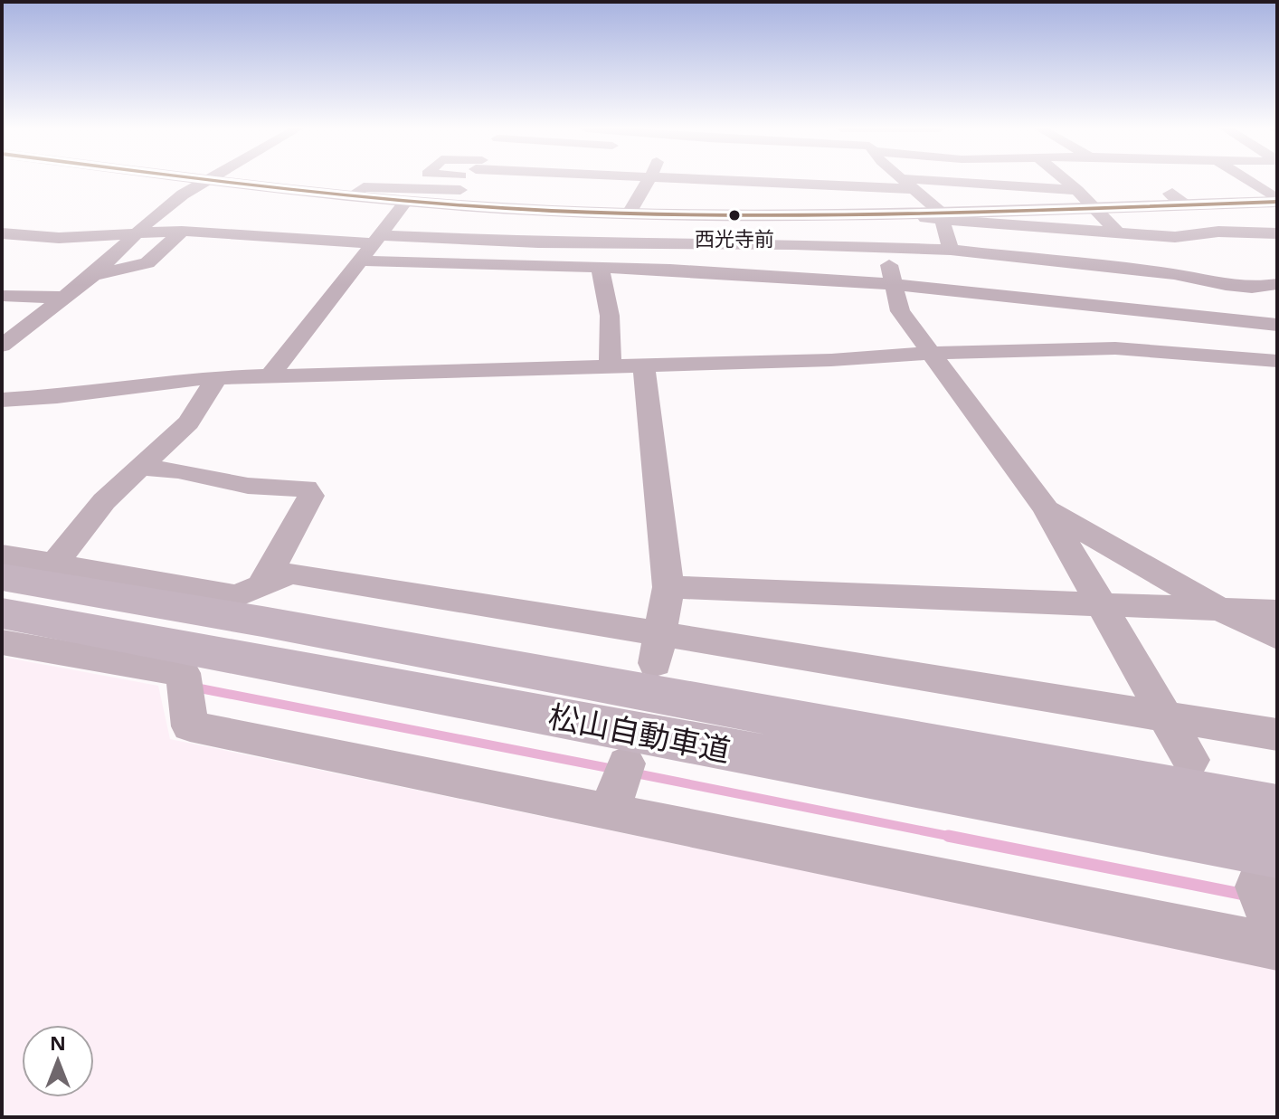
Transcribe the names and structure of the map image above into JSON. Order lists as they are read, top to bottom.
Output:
{
  "streets": {
    "highway": ["松山自動車道"]
  },
  "places": ["西光寺前"],
  "north": "top"
}
